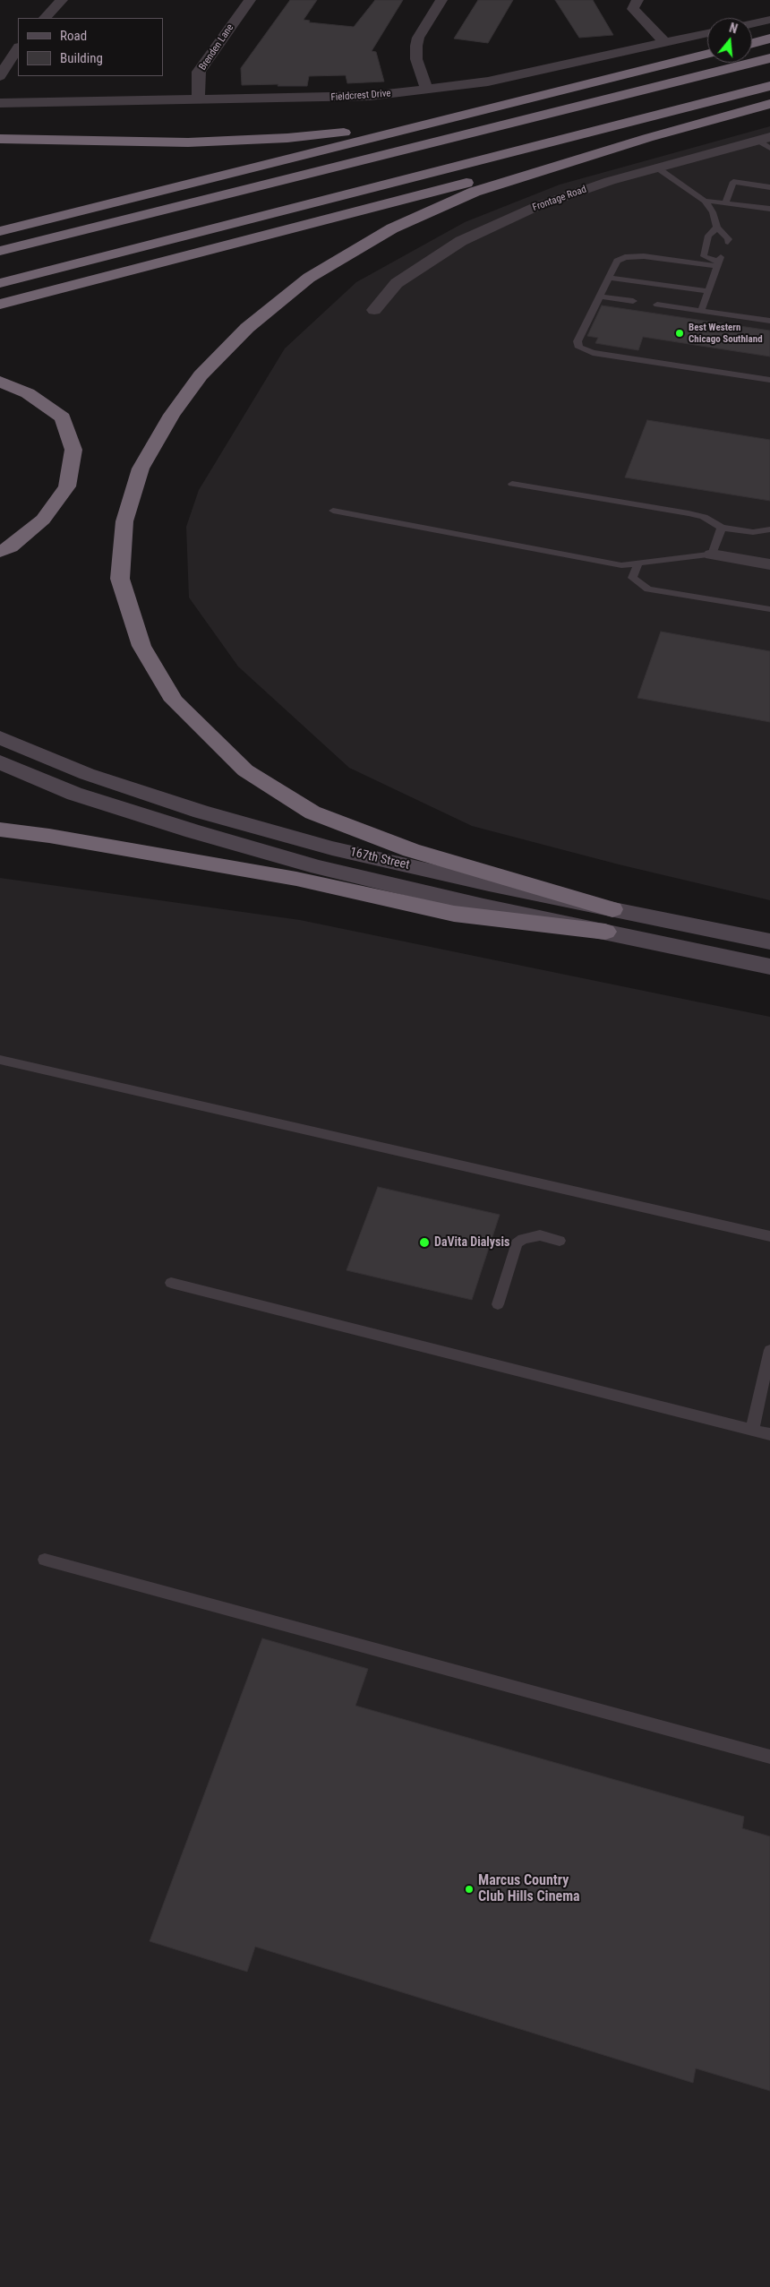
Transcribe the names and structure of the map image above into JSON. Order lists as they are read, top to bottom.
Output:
{
  "streets": {
    "main road": ["167th Street"],
    "street": ["Brenden Lane", "Fieldcrest Drive", "Frontage Road"]
  },
  "crossings": [
    ["Brenden Lane", "Fieldcrest Drive"]
  ],
  "places": ["Best Western Chicago Southland", "DaVita Dialysis", "Marcus Country Club Hills Cinema"],
  "legend": ["Road", "Building"],
  "north": "top"
}
